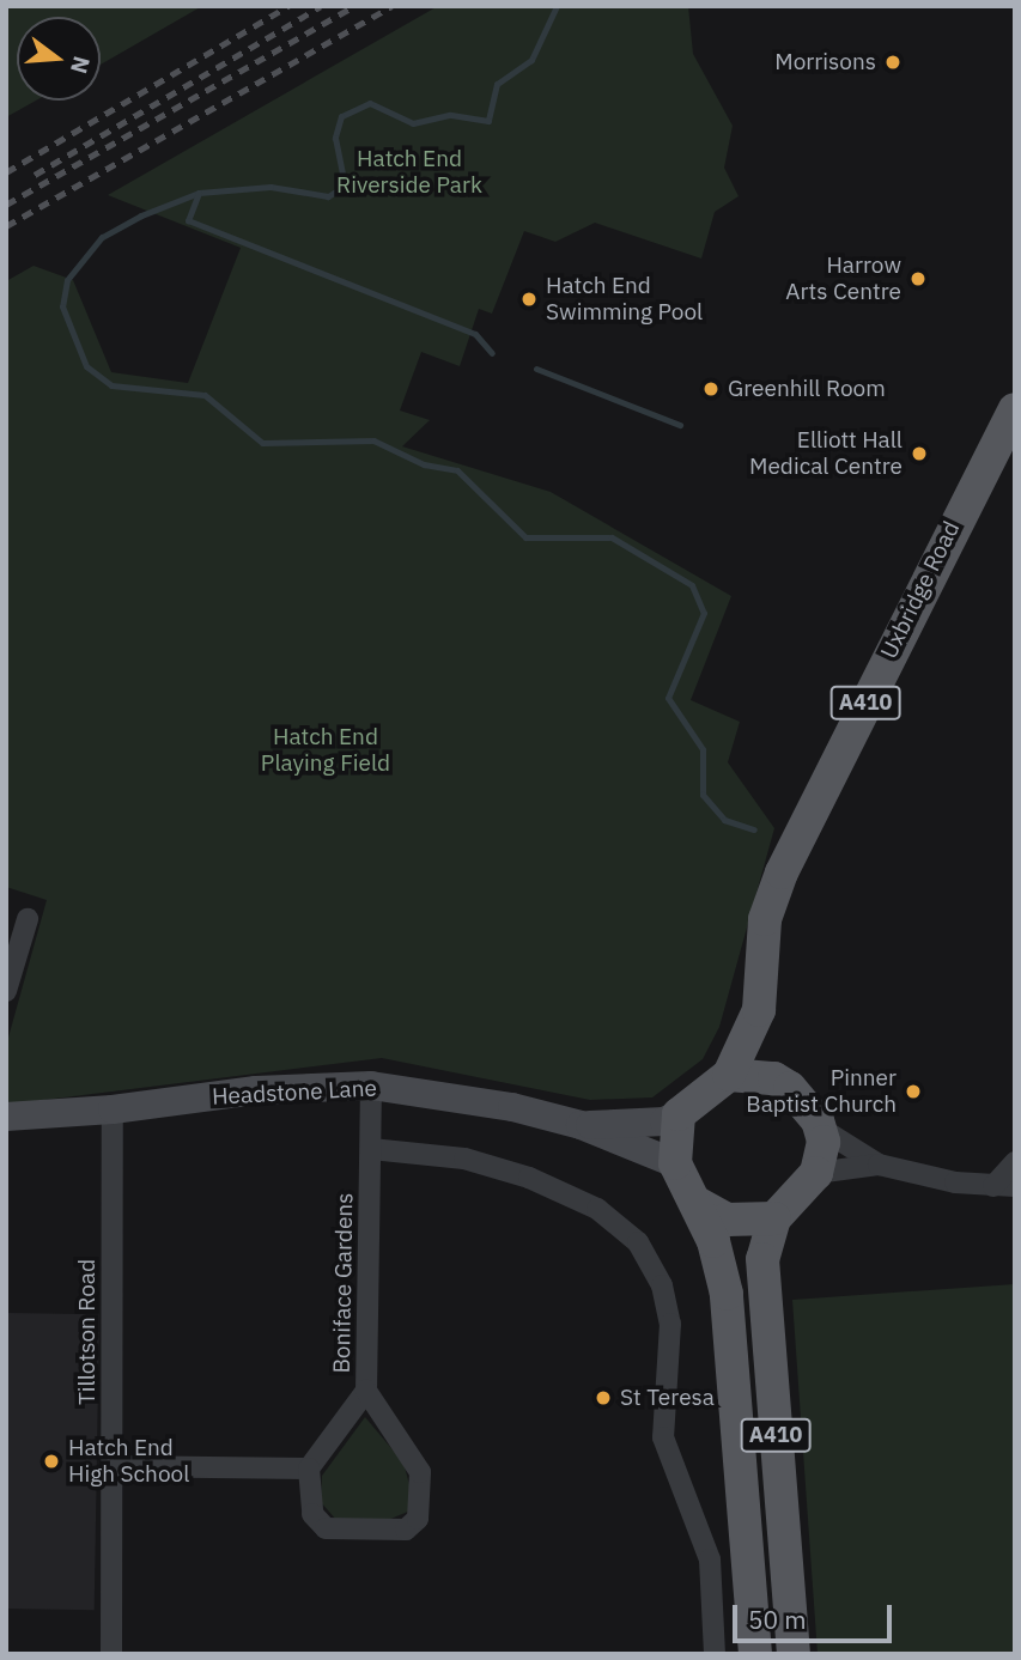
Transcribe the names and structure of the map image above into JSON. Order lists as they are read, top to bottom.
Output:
{
  "streets": {
    "main road": ["Uxbridge Road", "A410"],
    "street": ["Headstone Lane", "Boniface Gardens", "Tillotson Road"]
  },
  "crossings": [
    ["Uxbridge Road", "A410"],
    ["Uxbridge Road", "Headstone Lane"],
    ["A410", "Headstone Lane"],
    ["Headstone Lane", "Boniface Gardens"],
    ["Headstone Lane", "Tillotson Road"]
  ],
  "parks": ["Hatch End Riverside Park", "Hatch End Playing Field"],
  "places": [
    "Morrisons",
    "Harrow Arts Centre",
    "Hatch End Swimming Pool",
    "Greenhill Room",
    "Elliott Hall Medical Centre",
    "Pinner Baptist Church",
    "St Teresa",
    "Hatch End High School"
  ],
  "scale_bar": "50 m",
  "north": "right"
}
